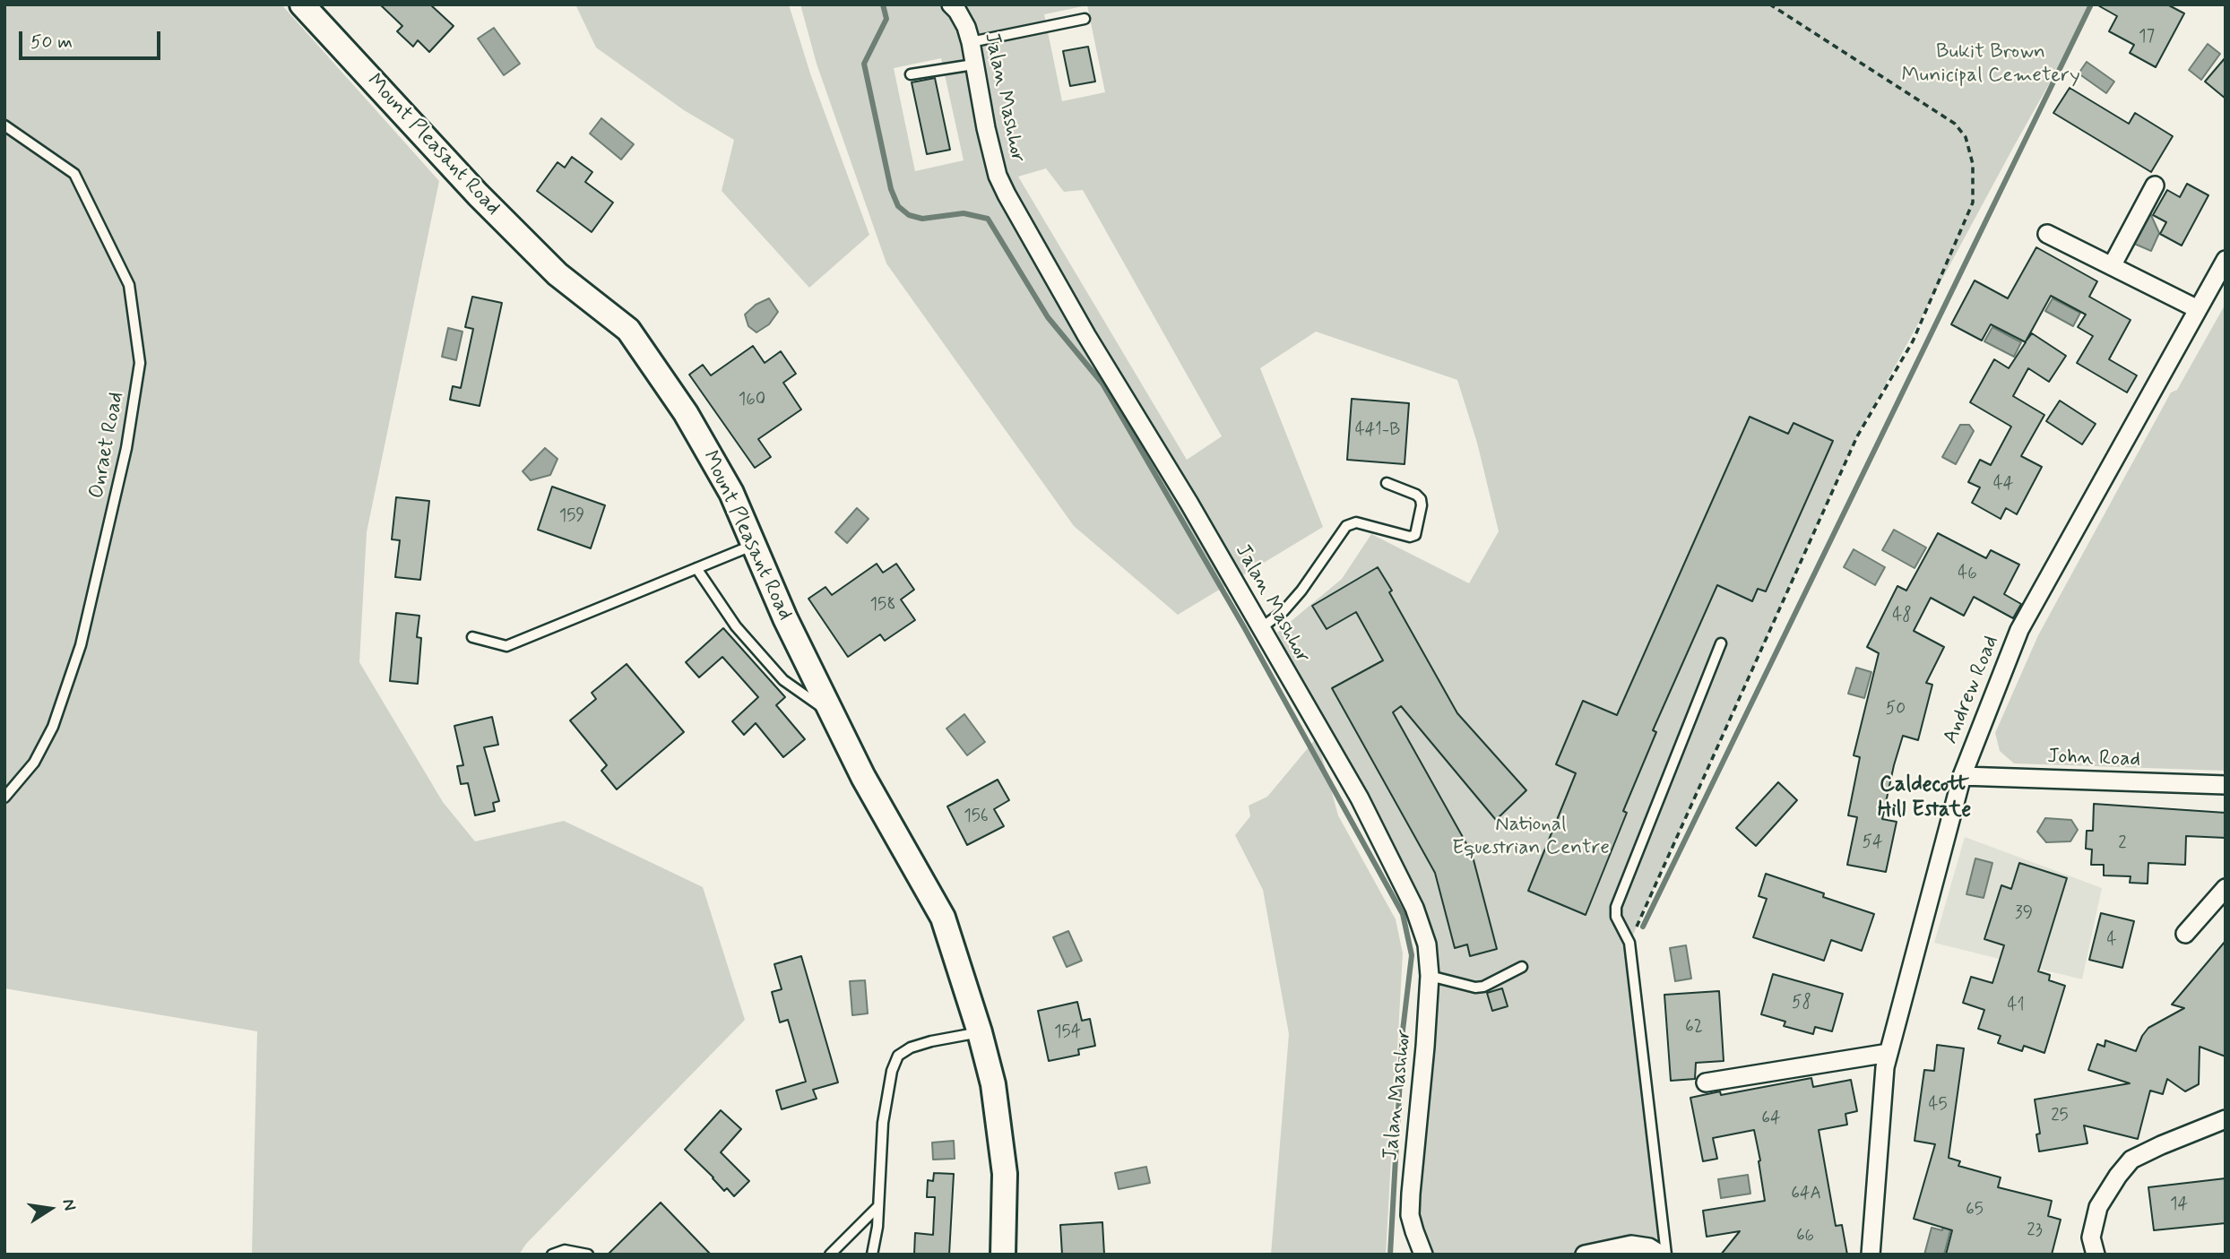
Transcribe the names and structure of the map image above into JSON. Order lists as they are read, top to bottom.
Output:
{
  "streets": {
    "street": [
      "Jalan Mashhor",
      "Mount Pleasant Road",
      "Andrew Road",
      "John Road"
    ],
    "lane": ["Onraet Road"]
  },
  "crossings": [
    ["Andrew Road", "John Road"]
  ],
  "districts": ["Caldecott Hill Estate"],
  "parks": ["Bukit Brown Municipal Cemetery", "National Equestrian Centre"],
  "house_numbers": [
    "17",
    "160",
    "441-B",
    "44",
    "159",
    "46",
    "158",
    "48",
    "50",
    "156",
    "54",
    "2",
    "39",
    "4",
    "58",
    "41",
    "62",
    "154",
    "45",
    "25",
    "64",
    "64A",
    "14",
    "65",
    "23",
    "66"
  ],
  "scale_bar": "50 m",
  "north": "right"
}
